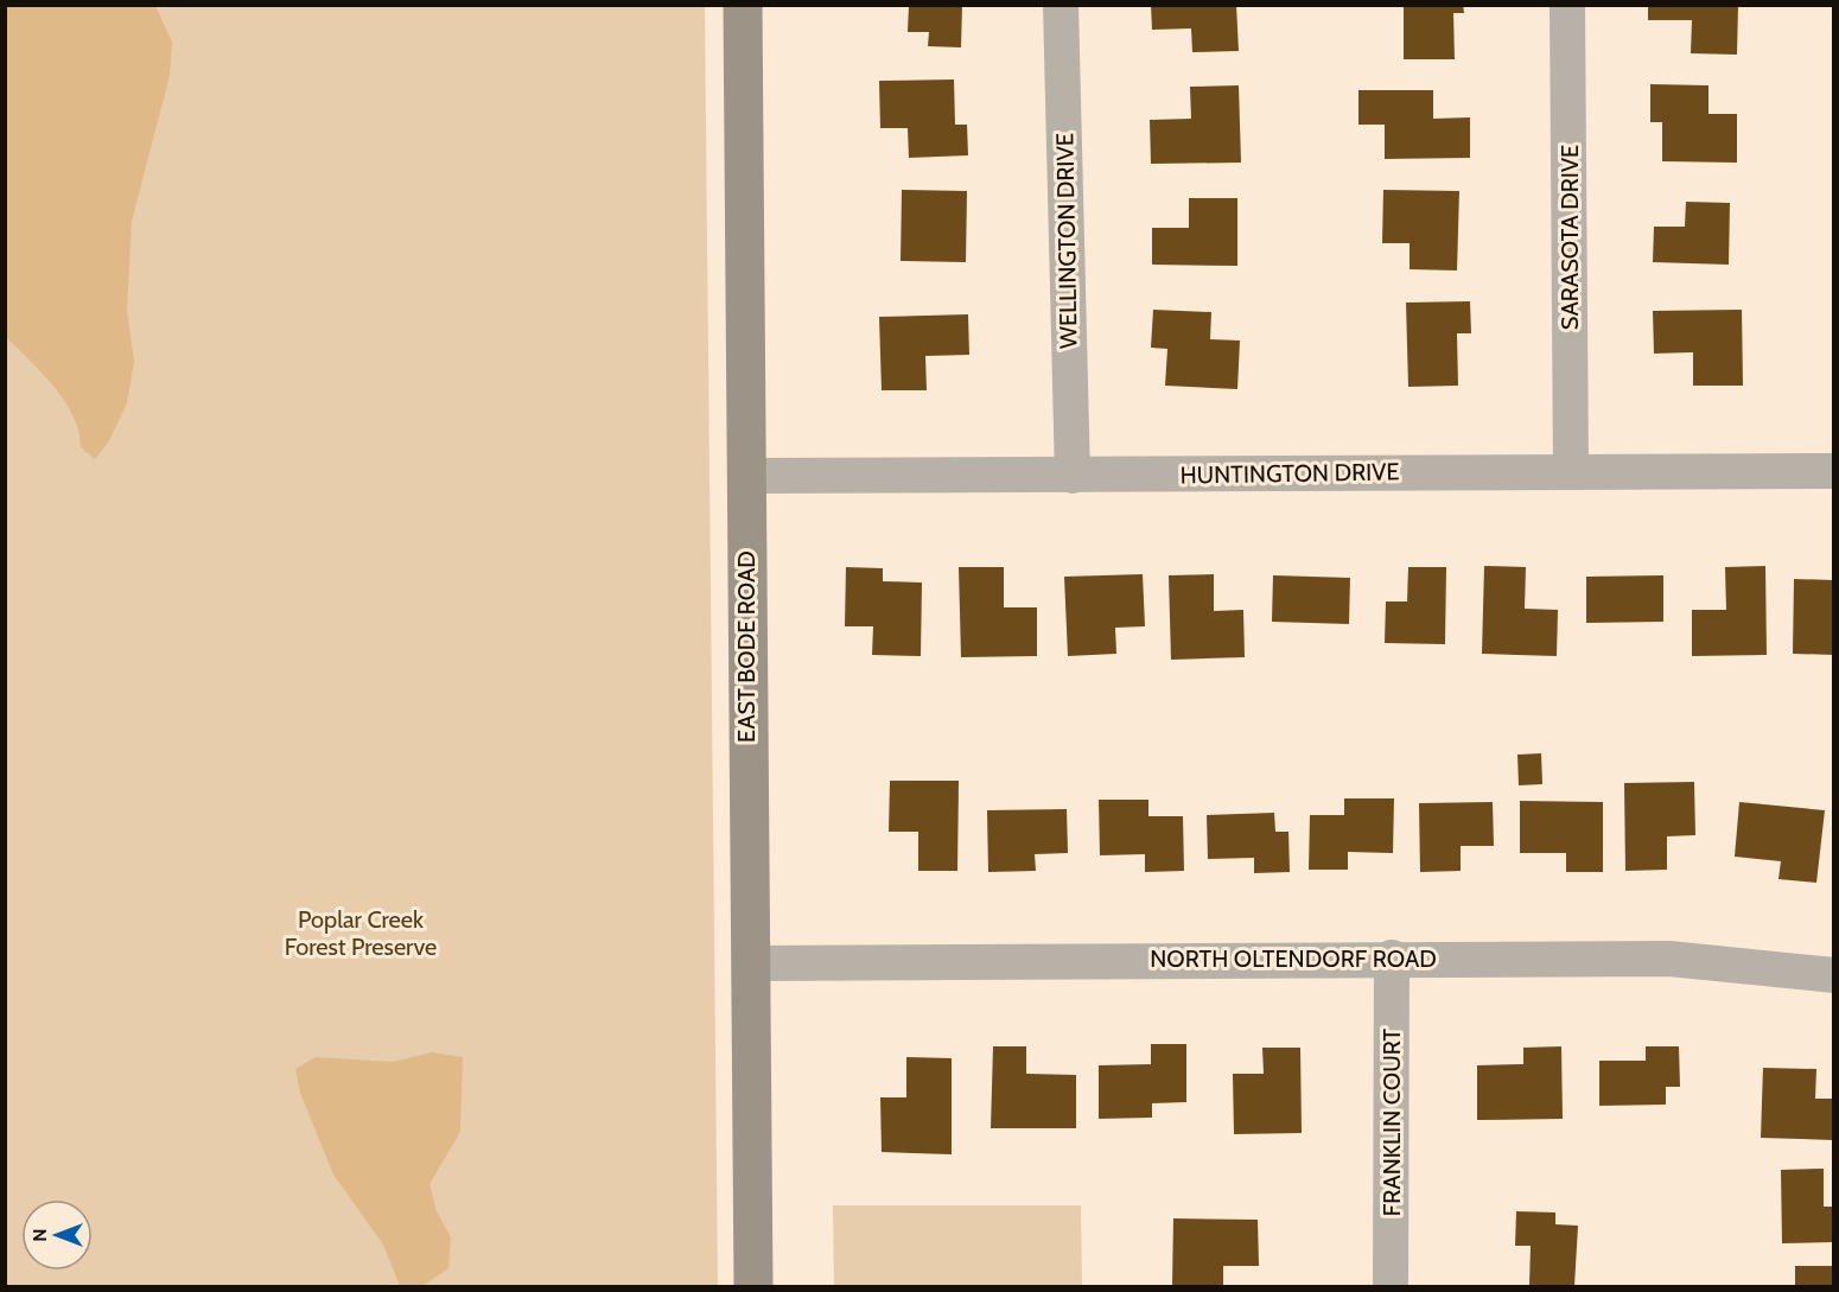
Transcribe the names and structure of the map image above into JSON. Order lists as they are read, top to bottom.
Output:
{
  "streets": {
    "street": [
      "SARASOTA DRIVE",
      "WELLINGTON DRIVE",
      "HUNTINGTON DRIVE",
      "EAST BODE ROAD",
      "NORTH OLTENDORF ROAD",
      "FRANKLIN COURT"
    ]
  },
  "crossings": [
    ["SARASOTA DRIVE", "HUNTINGTON DRIVE"],
    ["WELLINGTON DRIVE", "HUNTINGTON DRIVE"],
    ["HUNTINGTON DRIVE", "EAST BODE ROAD"],
    ["EAST BODE ROAD", "NORTH OLTENDORF ROAD"],
    ["NORTH OLTENDORF ROAD", "FRANKLIN COURT"]
  ],
  "parks": ["Poplar Creek Forest Preserve"],
  "north": "left"
}
